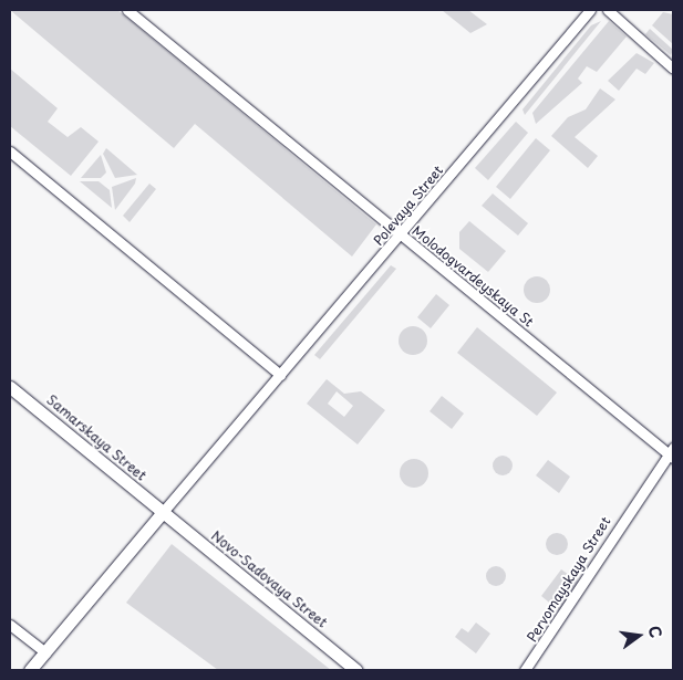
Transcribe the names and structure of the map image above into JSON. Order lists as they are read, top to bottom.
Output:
{
  "streets": {
    "main road": ["Samarskaya Street", "Novo-Sadovaya Street"],
    "street": ["Polevaya Street", "Molodogvardeyskaya St", "Pervomayskaya Street"]
  },
  "crossings": [
    ["Polevaya Street", "Molodogvardeyskaya St"],
    ["Polevaya Street", "Samarskaya Street"],
    ["Polevaya Street", "Novo-Sadovaya Street"],
    ["Molodogvardeyskaya St", "Pervomayskaya Street"],
    ["Samarskaya Street", "Novo-Sadovaya Street"]
  ],
  "north": "right"
}
